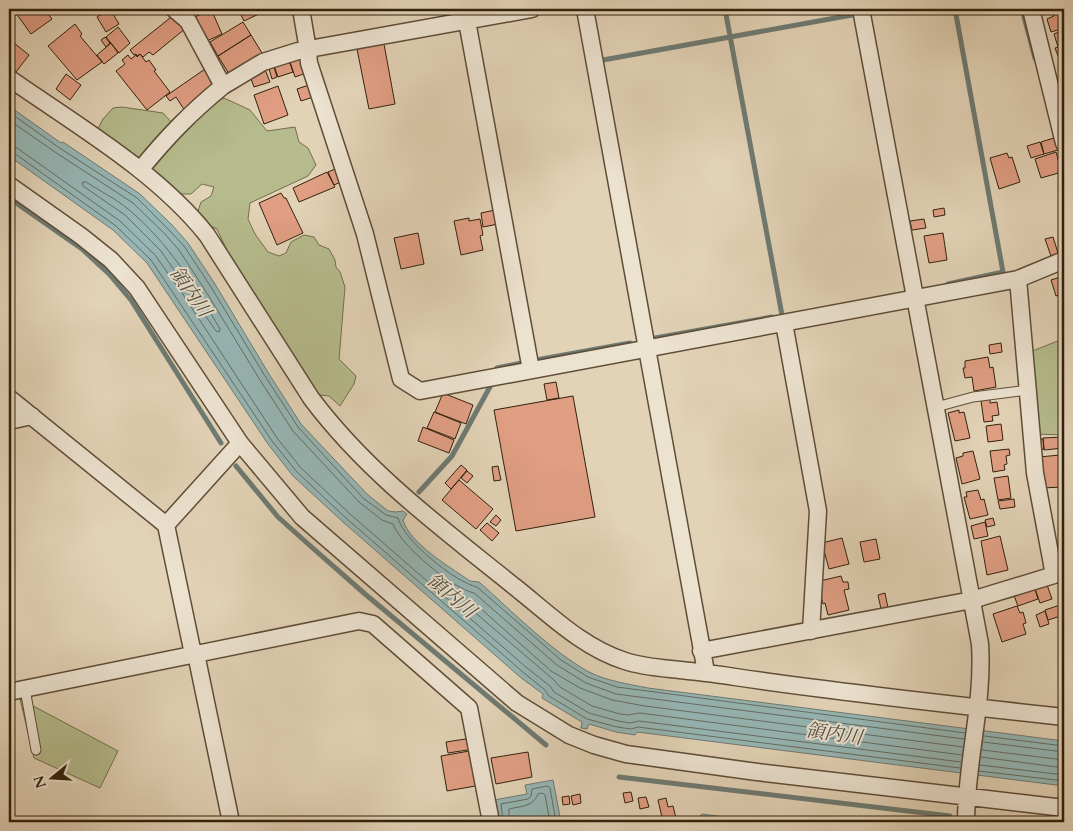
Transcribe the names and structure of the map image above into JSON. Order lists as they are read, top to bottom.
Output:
{
  "water": ["領内川"],
  "north": "left"
}
